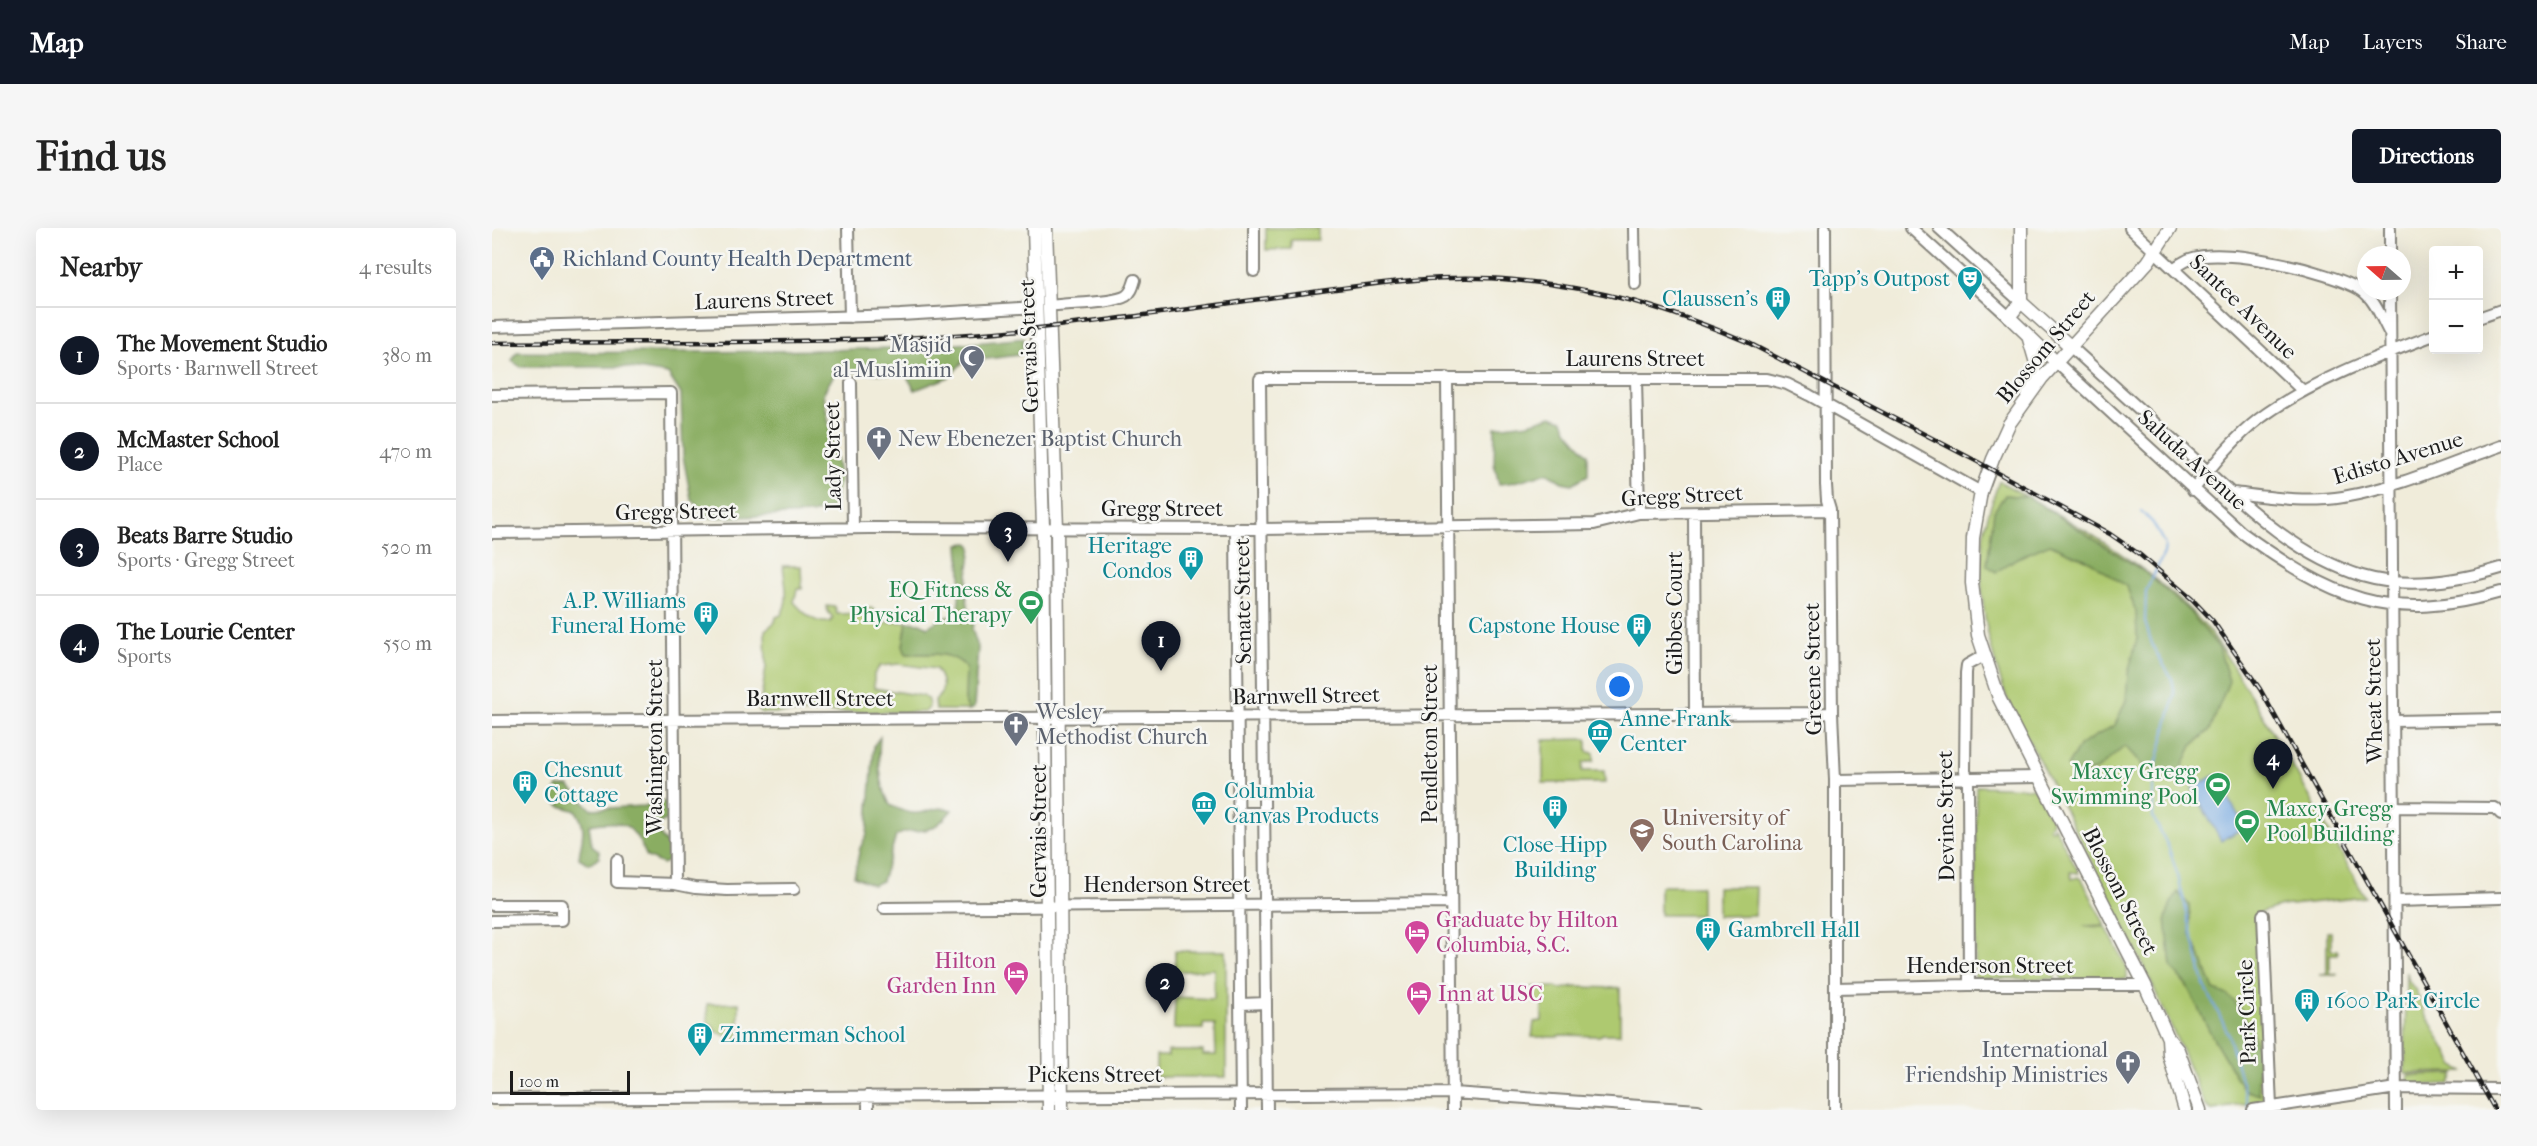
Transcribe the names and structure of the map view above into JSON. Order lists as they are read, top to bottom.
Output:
{
  "streets": {
    "main road": ["Gervais Street", "Blossom Street", "Saluda Avenue"],
    "street": [
      "Laurens Street",
      "Santee Avenue",
      "Lady Street",
      "Edisto Avenue",
      "Gregg Street",
      "Senate Street",
      "Gibbes Court",
      "Greene Street",
      "Barnwell Street",
      "Wheat Street",
      "Pendleton Street",
      "Washington Street",
      "Devine Street",
      "Henderson Street",
      "Park Circle",
      "Pickens Street"
    ]
  },
  "crossings": [
    ["Laurens Street", "Gervais Street"],
    ["Laurens Street", "Blossom Street"],
    ["Laurens Street", "Senate Street"],
    ["Laurens Street", "Greene Street"],
    ["Laurens Street", "Pendleton Street"],
    ["Santee Avenue", "Blossom Street"],
    ["Gervais Street", "Gregg Street"],
    ["Gervais Street", "Barnwell Street"],
    ["Gervais Street", "Henderson Street"],
    ["Gervais Street", "Pickens Street"],
    ["Blossom Street", "Saluda Avenue"],
    ["Blossom Street", "Devine Street"],
    ["Blossom Street", "Henderson Street"],
    ["Lady Street", "Gregg Street"],
    ["Edisto Avenue", "Saluda Avenue"],
    ["Edisto Avenue", "Wheat Street"],
    ["Saluda Avenue", "Wheat Street"],
    ["Gregg Street", "Senate Street"],
    ["Gregg Street", "Gibbes Court"],
    ["Gregg Street", "Greene Street"],
    ["Gregg Street", "Pendleton Street"],
    ["Gregg Street", "Washington Street"],
    ["Senate Street", "Barnwell Street"],
    ["Senate Street", "Henderson Street"],
    ["Senate Street", "Pickens Street"],
    ["Gibbes Court", "Barnwell Street"],
    ["Greene Street", "Barnwell Street"],
    ["Greene Street", "Henderson Street"],
    ["Barnwell Street", "Pendleton Street"],
    ["Barnwell Street", "Washington Street"],
    ["Pendleton Street", "Henderson Street"],
    ["Pendleton Street", "Pickens Street"],
    ["Devine Street", "Henderson Street"]
  ],
  "places": {
    "public building": ["Richland County Health Department"],
    "theatre": ["Tapp's Outpost"],
    "building": [
      "Claussen's",
      "Heritage Condos",
      "A.P. Williams Funeral Home",
      "Capstone House",
      "Chesnut Cottage",
      "Close-Hipp Building",
      "Gambrell Hall",
      "1600 Park Circle",
      "Zimmerman School"
    ],
    "mosque": ["Masjid al-Muslimiin"],
    "church": ["New Ebenezer Baptist Church", "Wesley Methodist Church", "International Friendship Ministries"],
    "sports": ["EQ Fitness & Physical Therapy", "Maxcy Gregg Swimming Pool", "Maxcy Gregg Pool Building"],
    "museum": ["Anne Frank Center", "Columbia Canvas Products"],
    "school or university": ["University of South Carolina"],
    "hotel": ["Graduate by Hilton Columbia, S.C.", "Hilton Garden Inn", "Inn at USC"]
  },
  "scale_bar": "100 m",
  "north": "left",
  "page": {
    "header": "Map",
    "nav": ["Map", "Layers", "Share"],
    "buttons": "Directions",
    "title": "Find us",
    "heading": ["Nearby", "4 results"],
    "map_buttons": ["+", "−"],
    "list": [
      {
        "mark": "1",
        "name": "The Movement Studio",
        "note": "Sports · Barnwell Street",
        "value": "380 m"
      },
      {
        "mark": "2",
        "name": "McMaster School",
        "note": "Place",
        "value": "470 m"
      },
      {
        "mark": "3",
        "name": "Beats Barre Studio",
        "note": "Sports · Gregg Street",
        "value": "520 m"
      },
      {
        "mark": "4",
        "name": "The Lourie Center",
        "note": "Sports",
        "value": "550 m"
      }
    ],
    "pins": [
      "3",
      "1",
      "4",
      "2"
    ],
    "scale": "100 m"
  }
}
